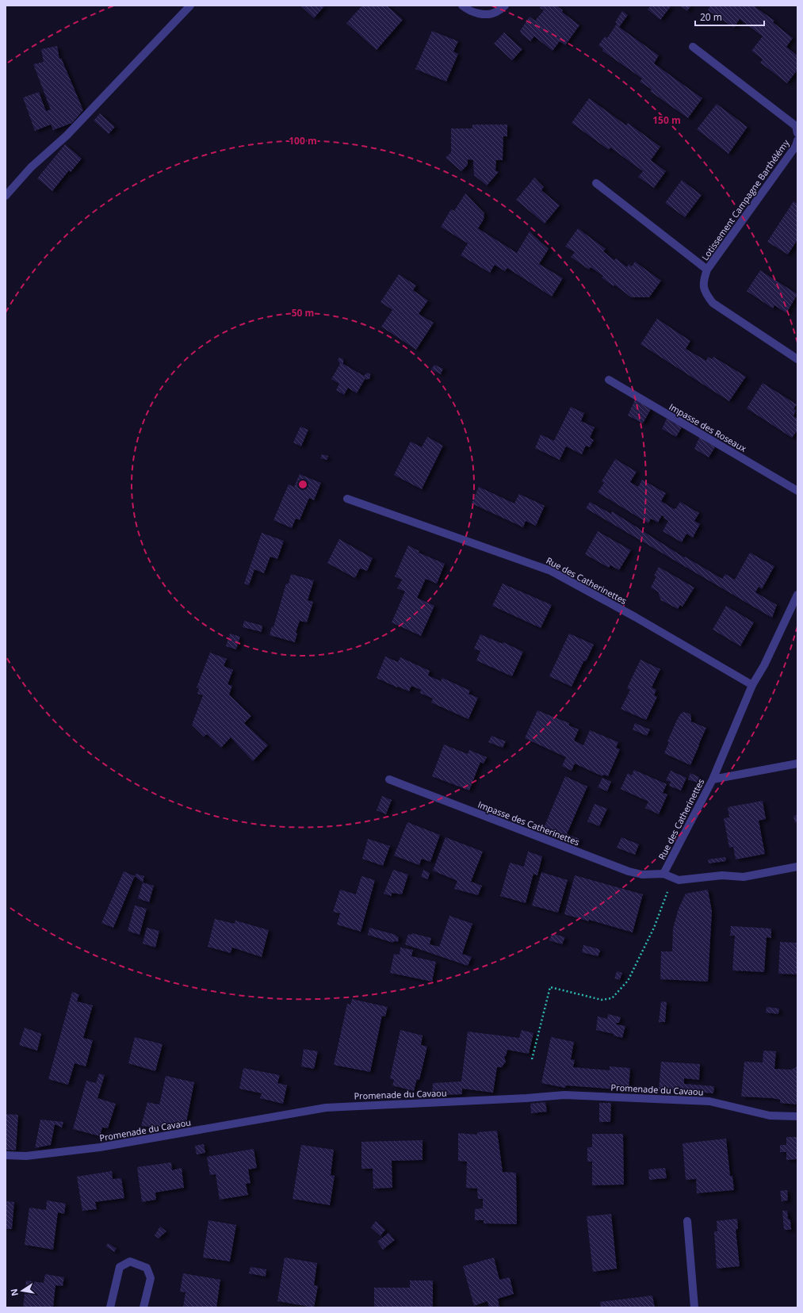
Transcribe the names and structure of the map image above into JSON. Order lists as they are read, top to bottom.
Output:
{
  "streets": {
    "street": [
      "Lotissement Campagne Barthélémy",
      "Impasse des Roseaux",
      "Rue des Catherinettes",
      "Impasse des Catherinettes",
      "Promenade du Cavaou"
    ]
  },
  "crossings": [
    ["Rue des Catherinettes", "Impasse des Catherinettes"]
  ],
  "scale_bar": "20 m",
  "north": "left",
  "rings": ["150 m", "100 m", "50 m"]
}
